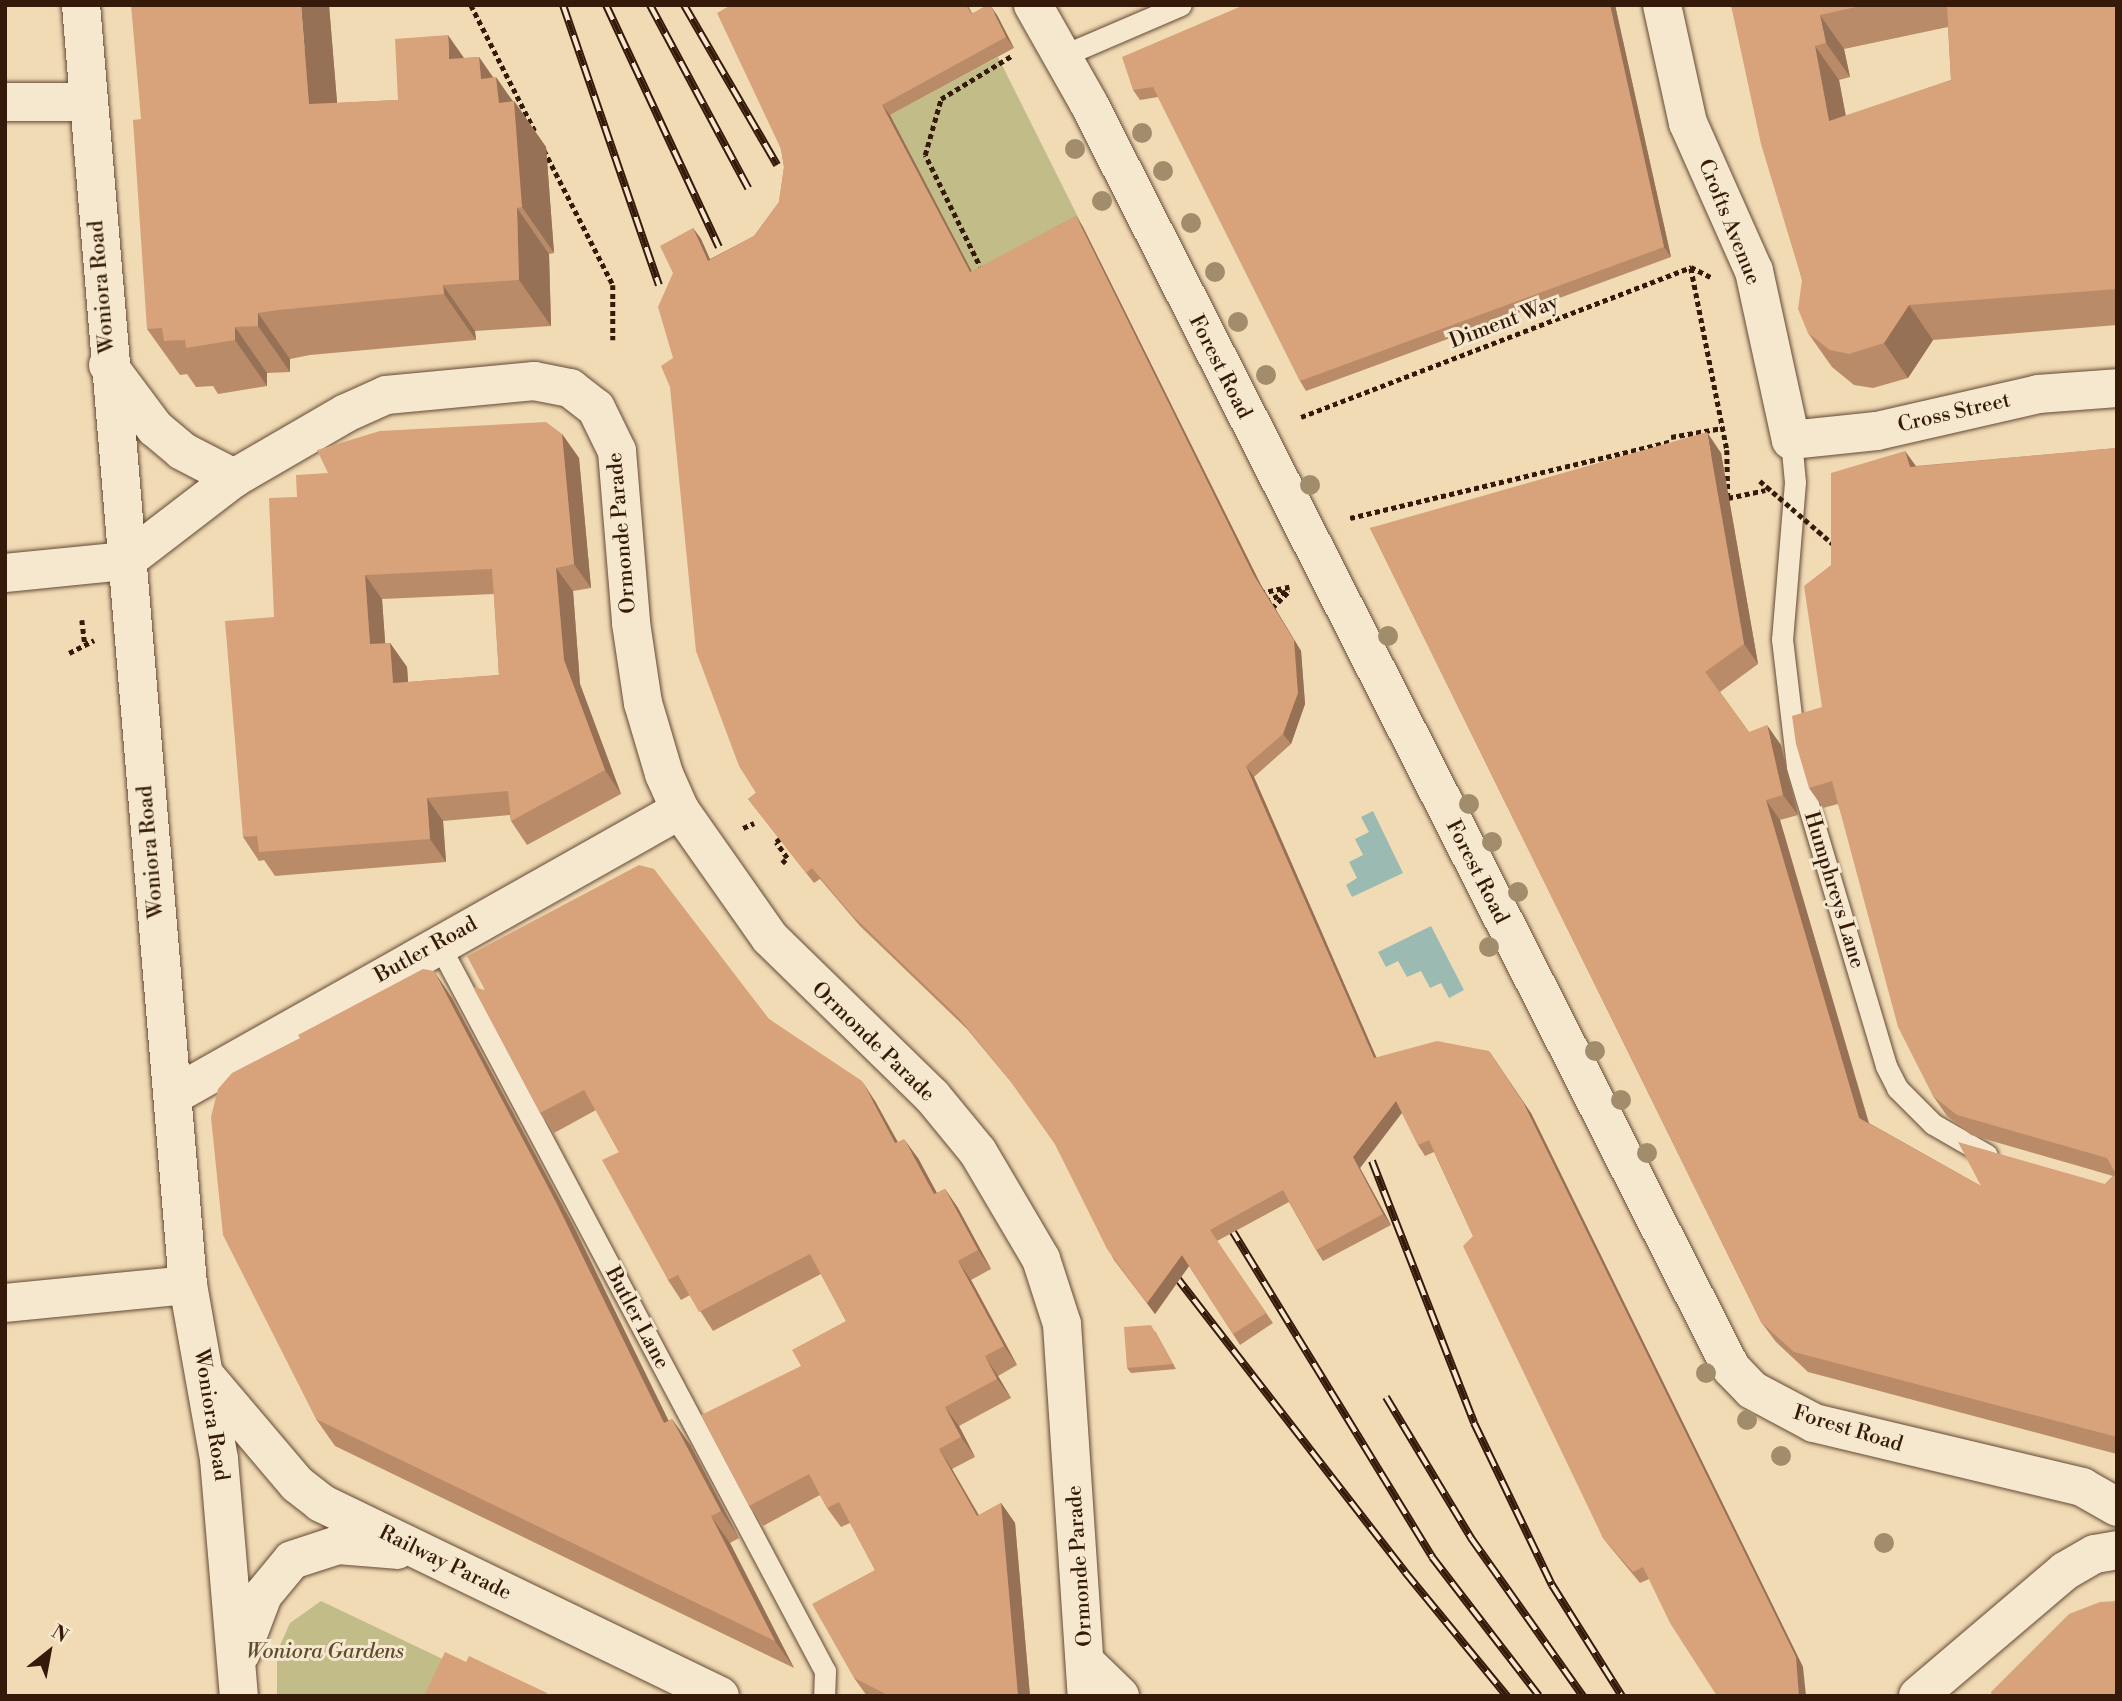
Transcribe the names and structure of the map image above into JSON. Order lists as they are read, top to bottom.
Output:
{
  "streets": {
    "street": [
      "Crofts Avenue",
      "Woniora Road",
      "Forest Road",
      "Cross Street",
      "Ormonde Parade",
      "Butler Road",
      "Railway Parade"
    ],
    "lane": ["Humphreys Lane", "Butler Lane"],
    "path": ["Diment Way"]
  },
  "crossings": [
    ["Crofts Avenue", "Cross Street"],
    ["Crofts Avenue", "Humphreys Lane"],
    ["Woniora Road", "Butler Road"],
    ["Woniora Road", "Railway Parade"],
    ["Cross Street", "Humphreys Lane"],
    ["Ormonde Parade", "Butler Road"],
    ["Butler Road", "Butler Lane"]
  ],
  "parks": ["Woniora Gardens"],
  "north": "top right"
}
